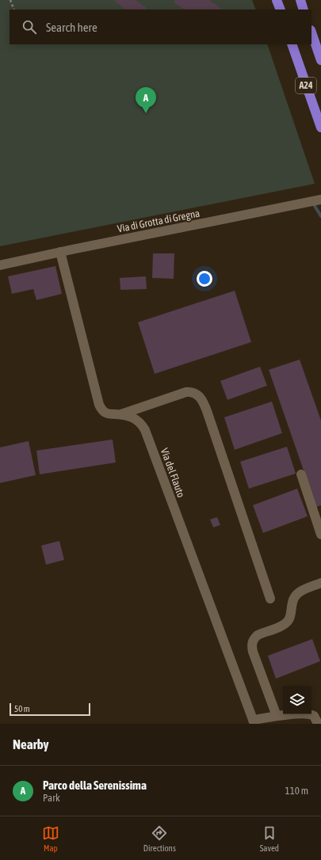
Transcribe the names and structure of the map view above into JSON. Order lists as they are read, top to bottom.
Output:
{
  "streets": {
    "highway": ["A24"],
    "street": ["Via di Grotta di Gregna", "Via del Flauto"]
  },
  "crossings": [
    ["Via di Grotta di Gregna", "Via del Flauto"]
  ],
  "scale_bar": "50 m",
  "page": {
    "search": "Search here",
    "pins": "A",
    "scale": "50 m",
    "heading": "Nearby",
    "list": [
      {
        "mark": "A",
        "name": "Parco della Serenissima",
        "note": "Park",
        "value": "110 m"
      }
    ],
    "nav": ["Map", "Directions", "Saved"]
  }
}
